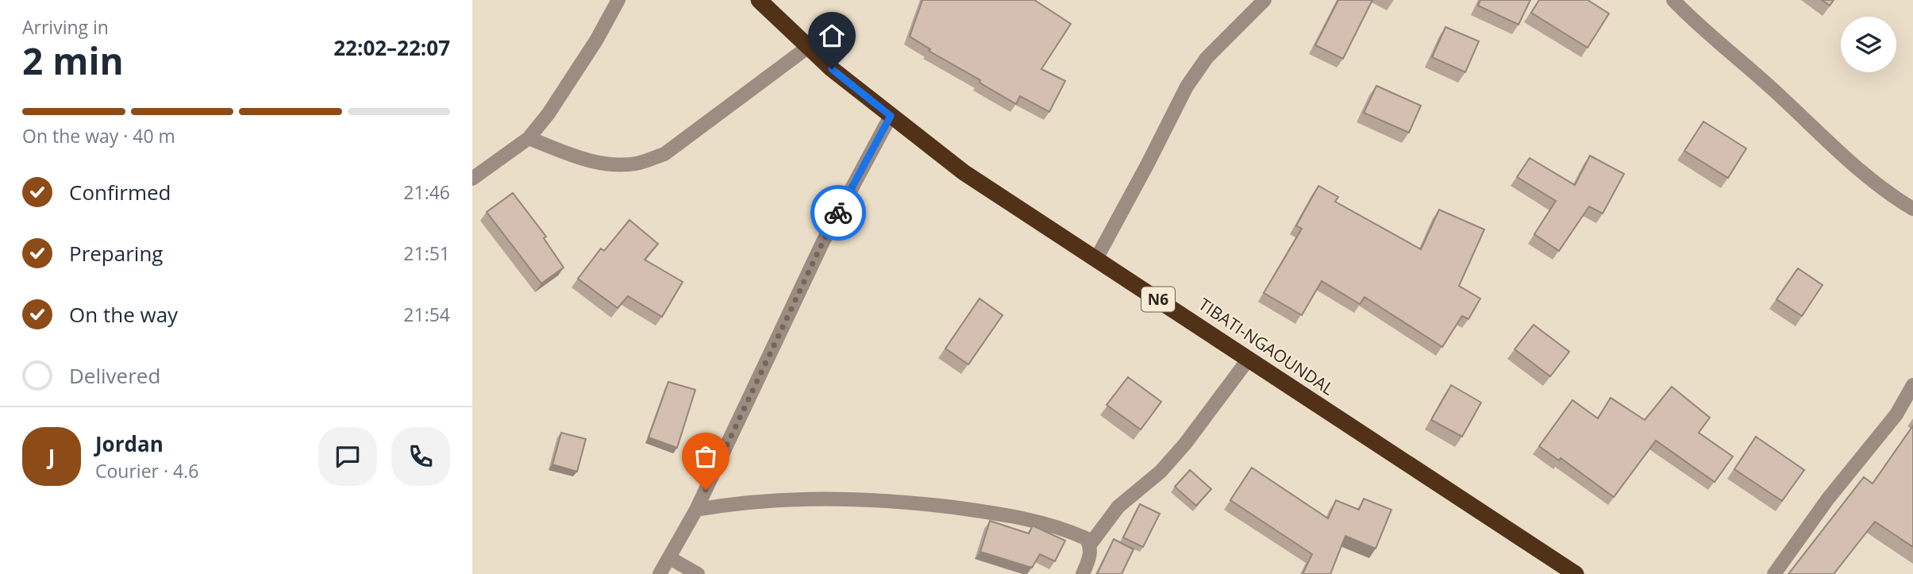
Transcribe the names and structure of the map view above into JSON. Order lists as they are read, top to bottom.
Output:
{
  "streets": {
    "highway": ["N6", "TIBATI-NGAOUNDAL"]
  },
  "page": {
    "heading": ["2 min", "Arriving in", "22:02–22:07"],
    "panel": ["Jordan", "Courier · 4.6"],
    "bar": "On the way · 40 m",
    "list": [
      ["Confirmed", "21:46"],
      ["Preparing", "21:51"],
      ["On the way", "21:54"],
      "Delivered"
    ],
    "round": "J"
  }
}
